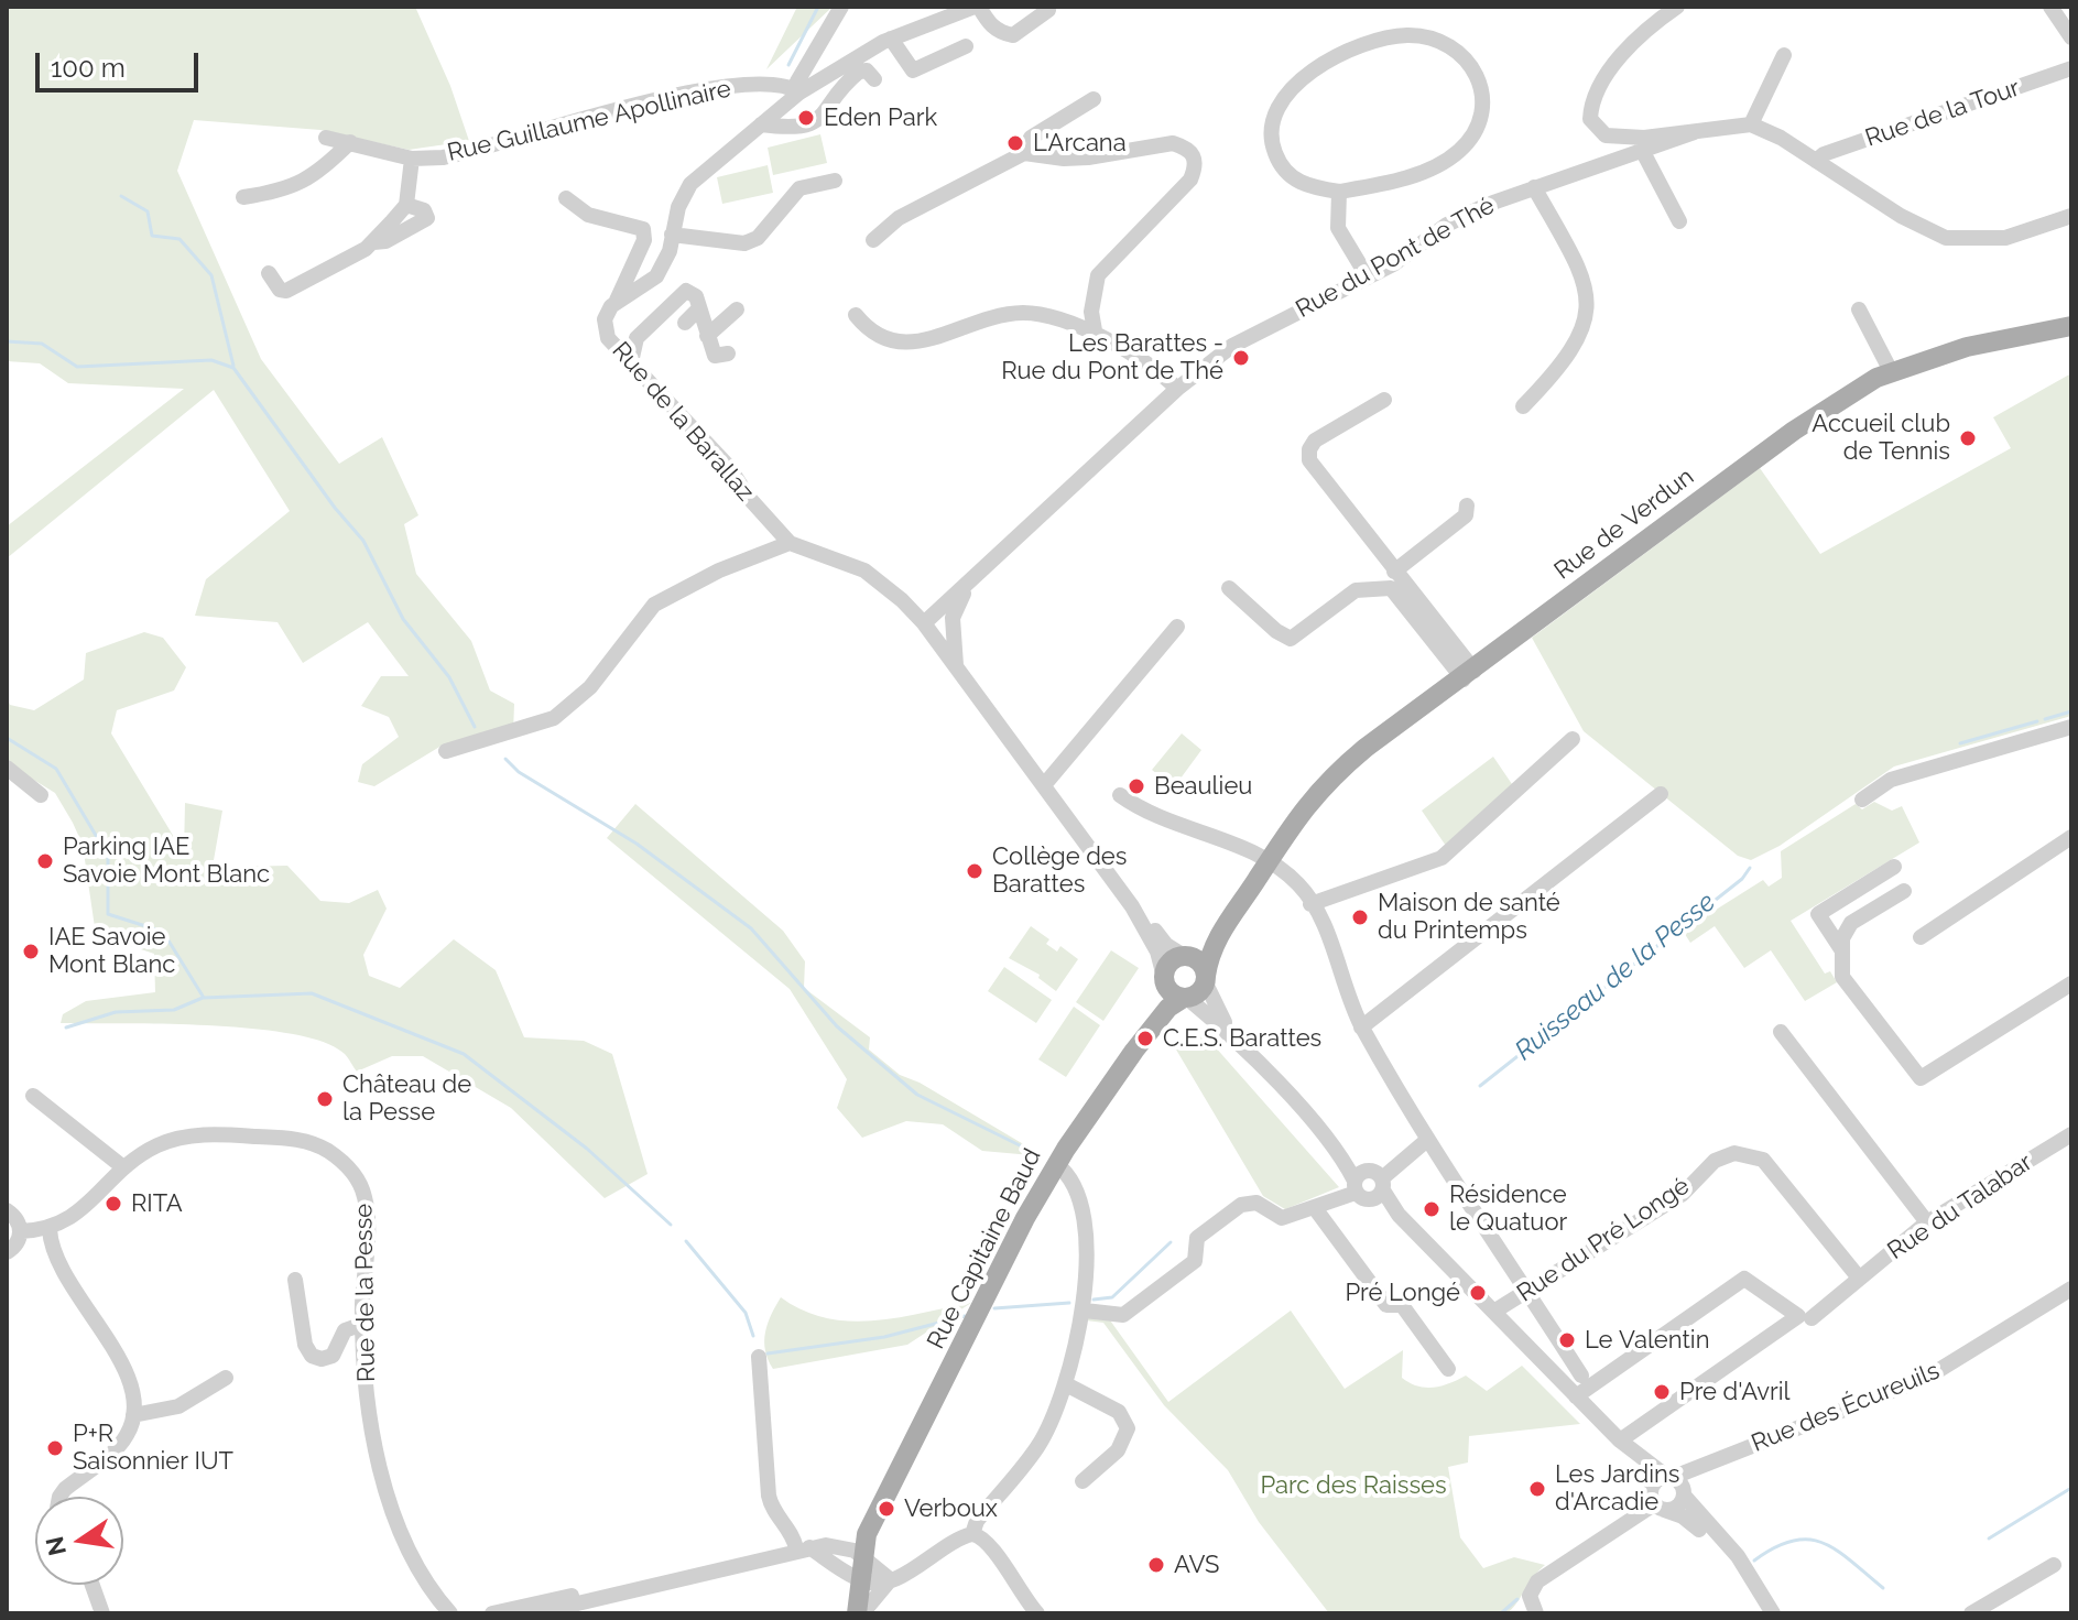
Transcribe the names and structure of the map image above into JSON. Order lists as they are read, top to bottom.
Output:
{
  "streets": {
    "main road": ["Rue de Verdun", "Rue Capitaine Baud"],
    "street": [
      "Rue de la Tour",
      "Rue Guillaume Apollinaire",
      "Rue du Pont de Thé",
      "Rue de la Barallaz",
      "Rue du Talabar",
      "Rue du Pré Longé",
      "Rue de la Pesse",
      "Rue des Écureuils"
    ]
  },
  "crossings": [
    ["Rue Guillaume Apollinaire", "Rue de la Barallaz"],
    ["Rue de Verdun", "Rue Capitaine Baud"],
    ["Rue du Talabar", "Rue du Pré Longé"]
  ],
  "water": ["Ruisseau de la Pesse"],
  "parks": ["Parc des Raisses"],
  "places": [
    "Eden Park",
    "L'Arcana",
    "Les Barattes - Rue du Pont de Thé",
    "Accueil club de Tennis",
    "Beaulieu",
    "Parking IAE Savoie Mont Blanc",
    "Collège des Barattes",
    "Maison de santé du Printemps",
    "IAE Savoie Mont Blanc",
    "C.E.S. Barattes",
    "Château de la Pesse",
    "RITA",
    "Résidence le Quatuor",
    "Pré Longé",
    "Le Valentin",
    "Pre d'Avril",
    "P+R Saisonnier IUT",
    "Les Jardins d'Arcadie",
    "Verboux",
    "AVS"
  ],
  "scale_bar": "100 m",
  "north": "left"
}
